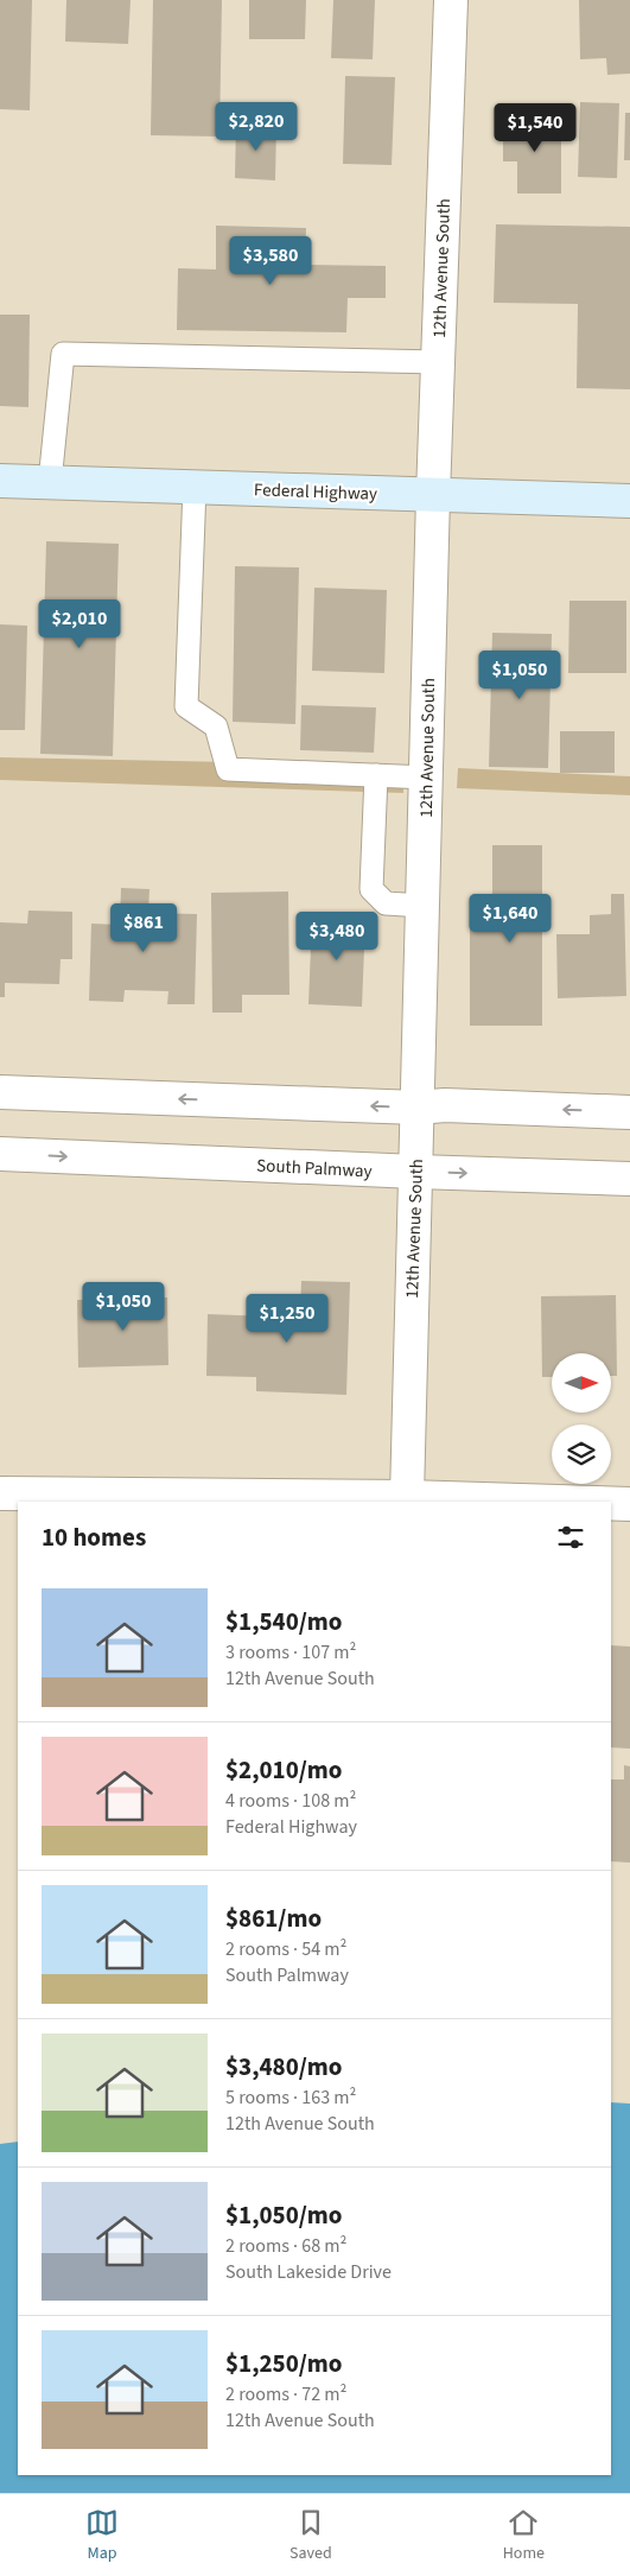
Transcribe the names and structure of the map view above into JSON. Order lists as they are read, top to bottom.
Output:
{
  "streets": {
    "main road": ["Federal Highway"],
    "street": ["12th Avenue South", "South Palmway"]
  },
  "crossings": [
    ["12th Avenue South", "Federal Highway"],
    ["12th Avenue South", "South Palmway"]
  ],
  "north": "right",
  "page": {
    "price": [
      "$2,820",
      "$1,540",
      "$3,580",
      "$2,010",
      "$1,050",
      "$1,640",
      "$861",
      "$3,480",
      "$1,050",
      "$1,250"
    ],
    "heading": "10 homes",
    "list": [
      {
        "name": "$1,540/mo",
        "note": "3 rooms · 107 m² · 12th Avenue South"
      },
      {
        "name": "$2,010/mo",
        "note": "4 rooms · 108 m² · Federal Highway"
      },
      {
        "name": "$861/mo",
        "note": "2 rooms · 54 m² · South Palmway"
      },
      {
        "name": "$3,480/mo",
        "note": "5 rooms · 163 m² · 12th Avenue South"
      },
      {
        "name": "$1,050/mo",
        "note": "2 rooms · 68 m² · South Lakeside Drive"
      },
      {
        "name": "$1,250/mo",
        "note": "2 rooms · 72 m² · 12th Avenue South"
      }
    ],
    "tabs": ["Map", "Saved", "Home"]
  }
}
